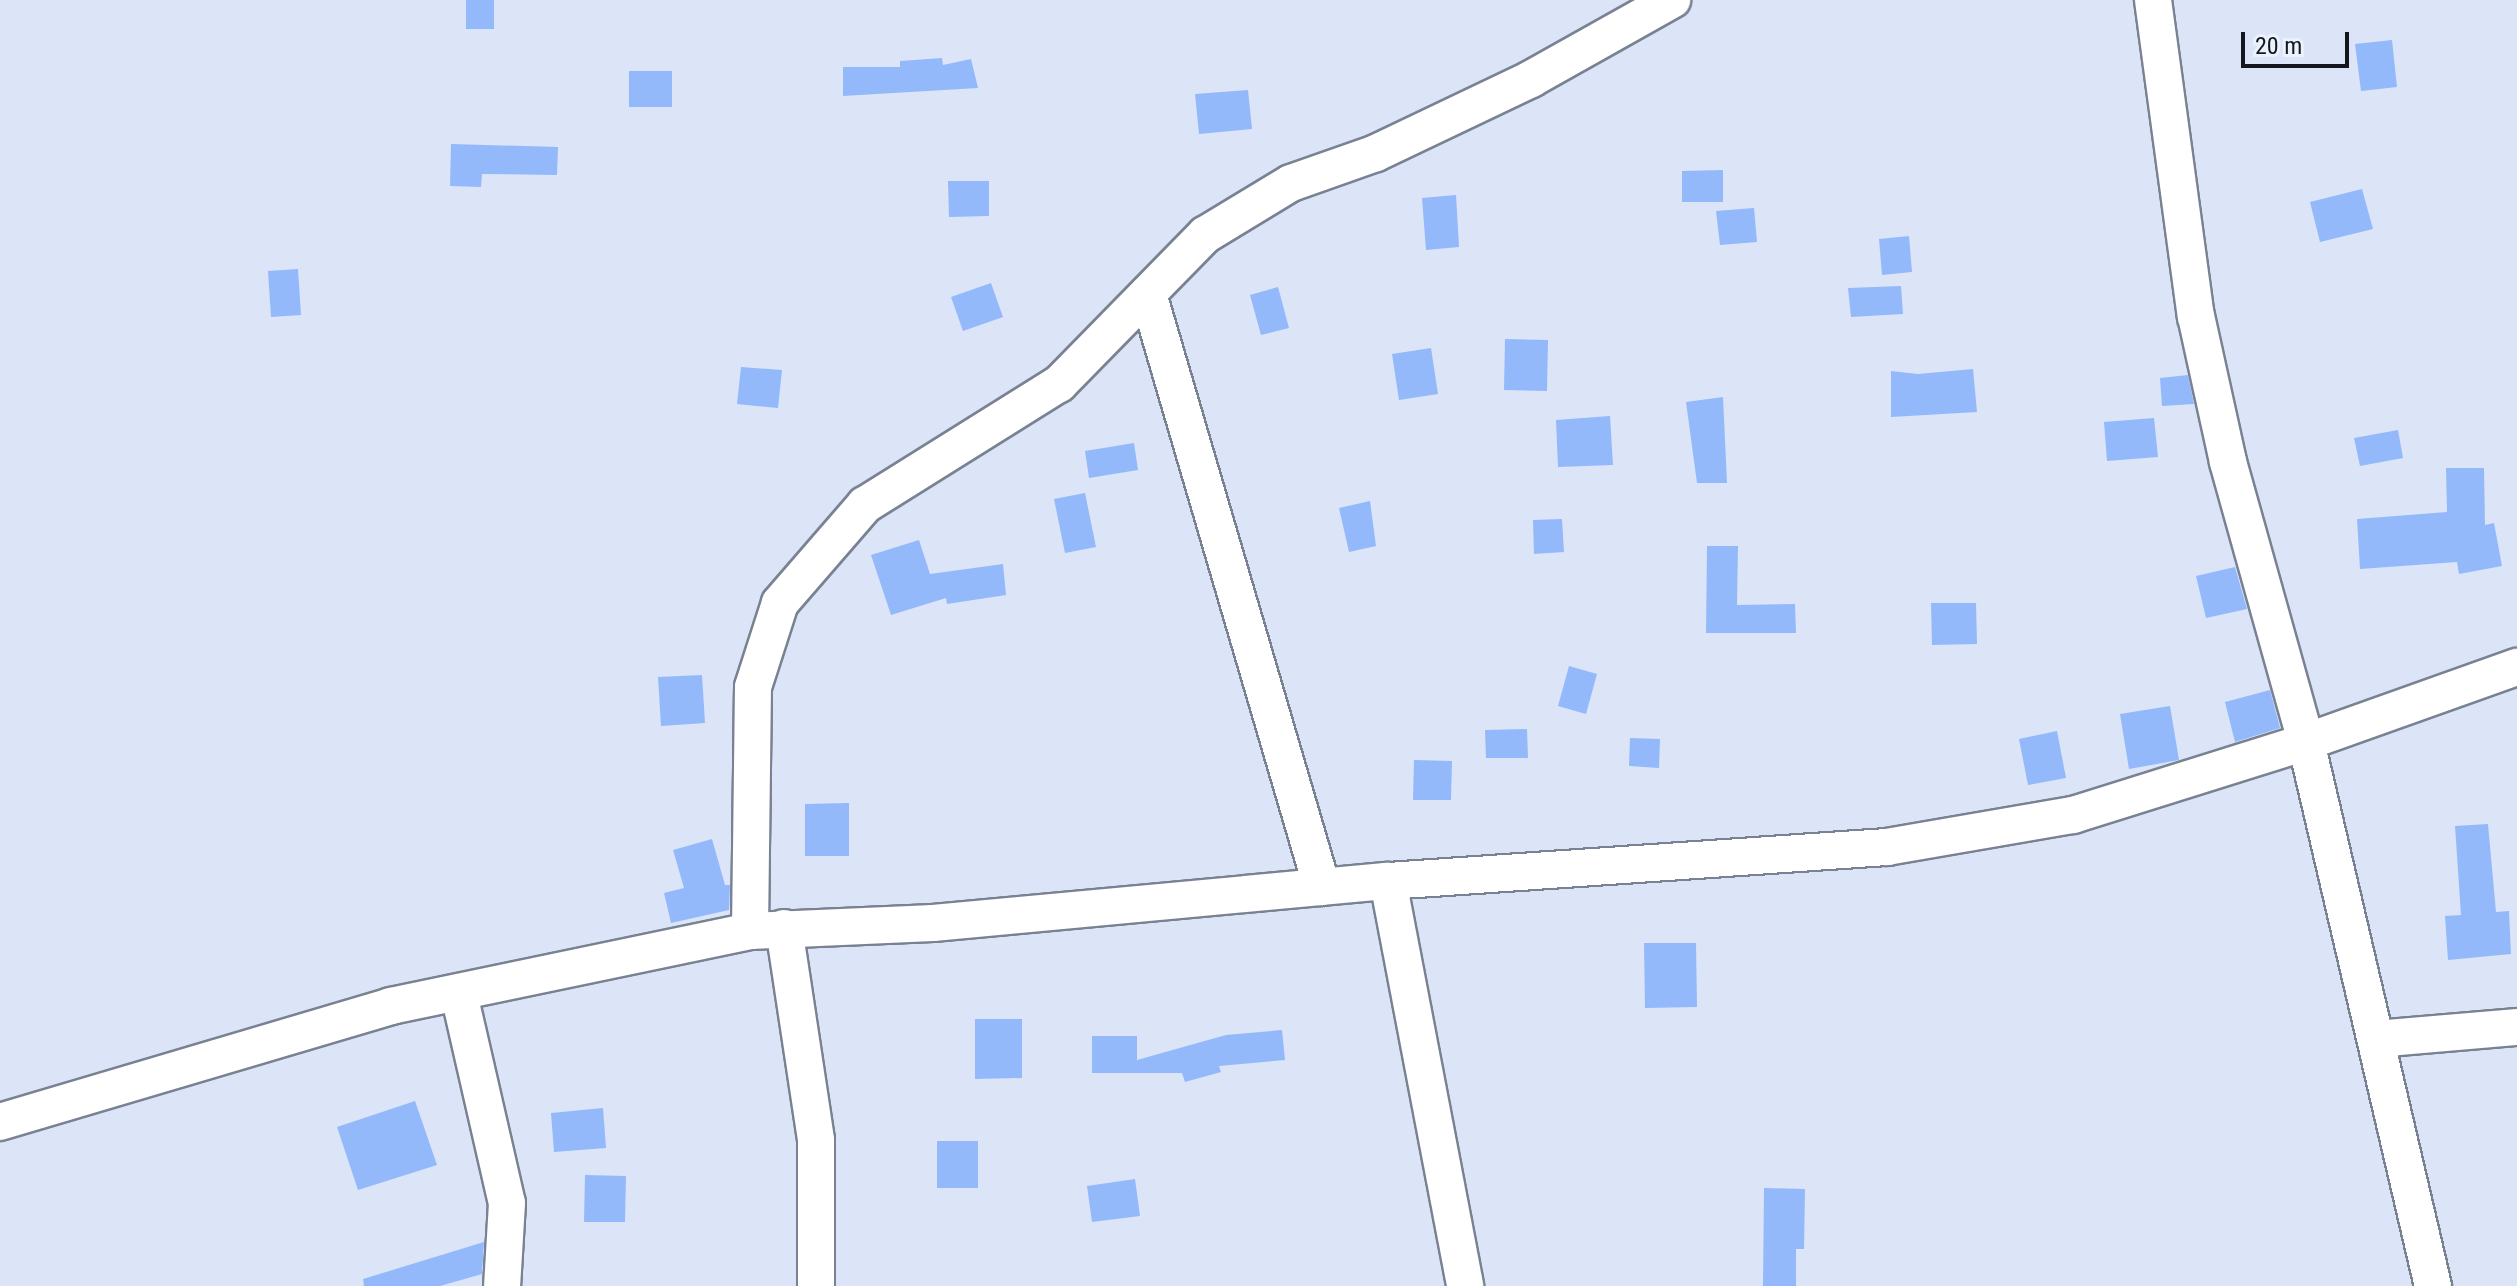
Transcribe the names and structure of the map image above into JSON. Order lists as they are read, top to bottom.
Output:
{
  "scale_bar": "20 m"
}
